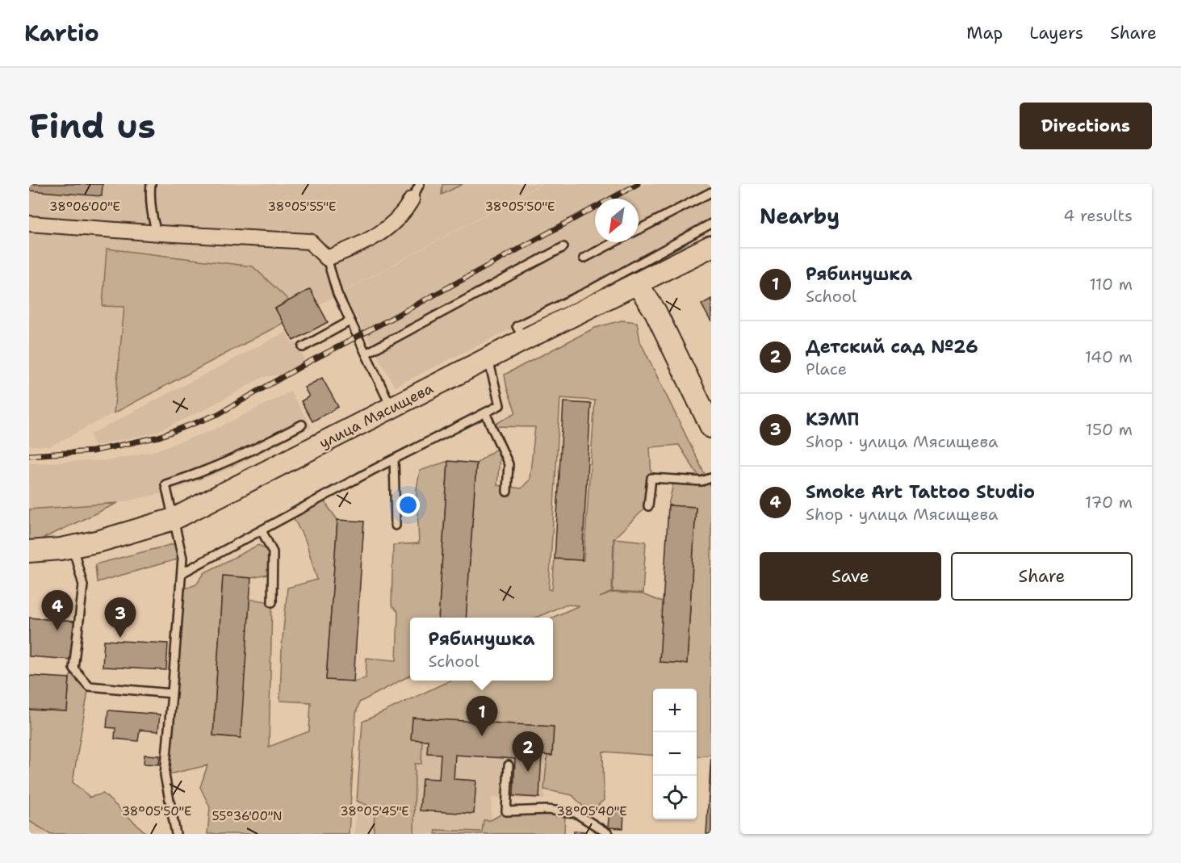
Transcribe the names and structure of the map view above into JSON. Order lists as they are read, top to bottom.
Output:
{
  "streets": {
    "main road": ["улица Мясищева"]
  },
  "north": "bottom left",
  "page": {
    "header": "Kartio",
    "nav": ["Map", "Layers", "Share"],
    "buttons": [
      "Directions",
      ["Save", "Share"]
    ],
    "title": "Find us",
    "heading": ["Nearby", "4 results"],
    "list": [
      {
        "mark": "1",
        "name": "Рябинушка",
        "note": "School",
        "value": "110 m"
      },
      {
        "mark": "2",
        "name": "Детский сад №26",
        "note": "Place",
        "value": "140 m"
      },
      {
        "mark": "3",
        "name": "КЭМП",
        "note": "Shop · улица Мясищева",
        "value": "150 m"
      },
      {
        "mark": "4",
        "name": "Smoke Art Tattoo Studio",
        "note": "Shop · улица Мясищева",
        "value": "170 m"
      }
    ],
    "pins": [
      "4",
      "3",
      "1",
      "2"
    ],
    "popup": ["Рябинушка", "School"],
    "map_buttons": ["+", "−"]
  },
  "coordinates": [
    "38°06'00\"E",
    "38°05'55\"E",
    "38°05'50\"E",
    "38°05'45\"E",
    "38°05'40\"E",
    "55°36'00\"N"
  ]
}
